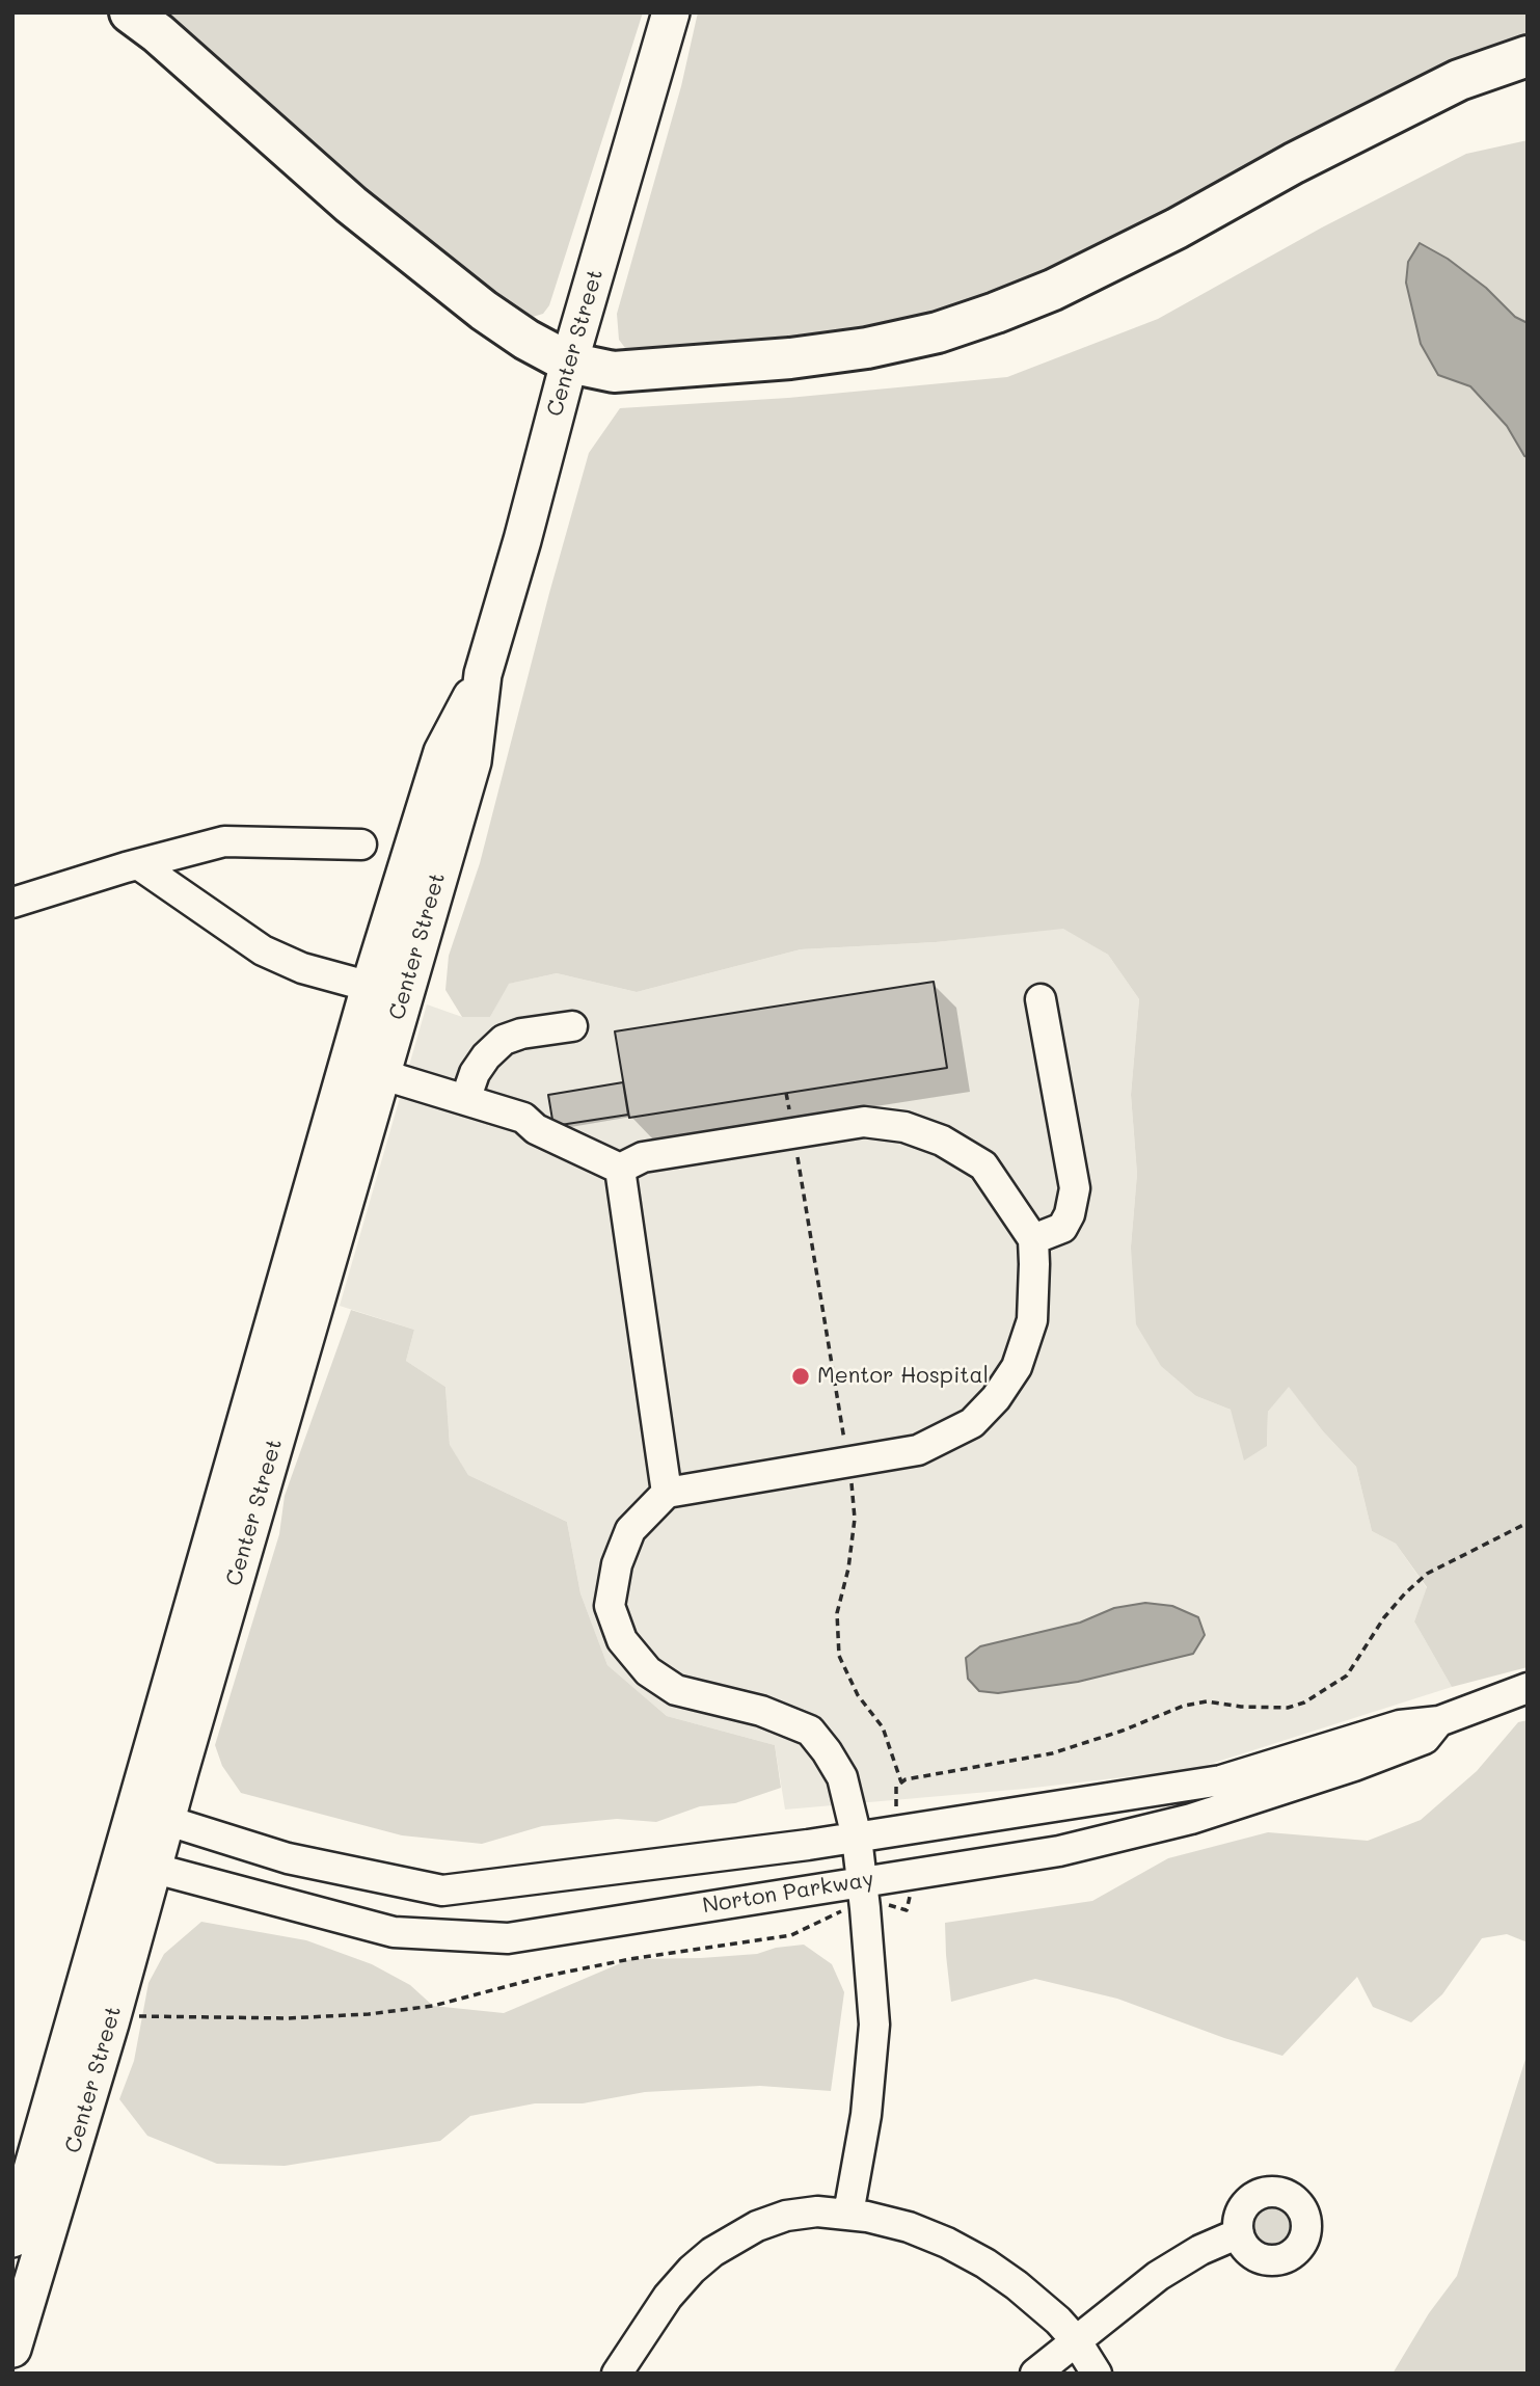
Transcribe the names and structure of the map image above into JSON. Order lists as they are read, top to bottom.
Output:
{
  "streets": {
    "main road": ["Center Street"],
    "street": ["Norton Parkway"]
  },
  "crossings": [
    ["Center Street", "Norton Parkway"]
  ],
  "places": ["Mentor Hospital"]
}
